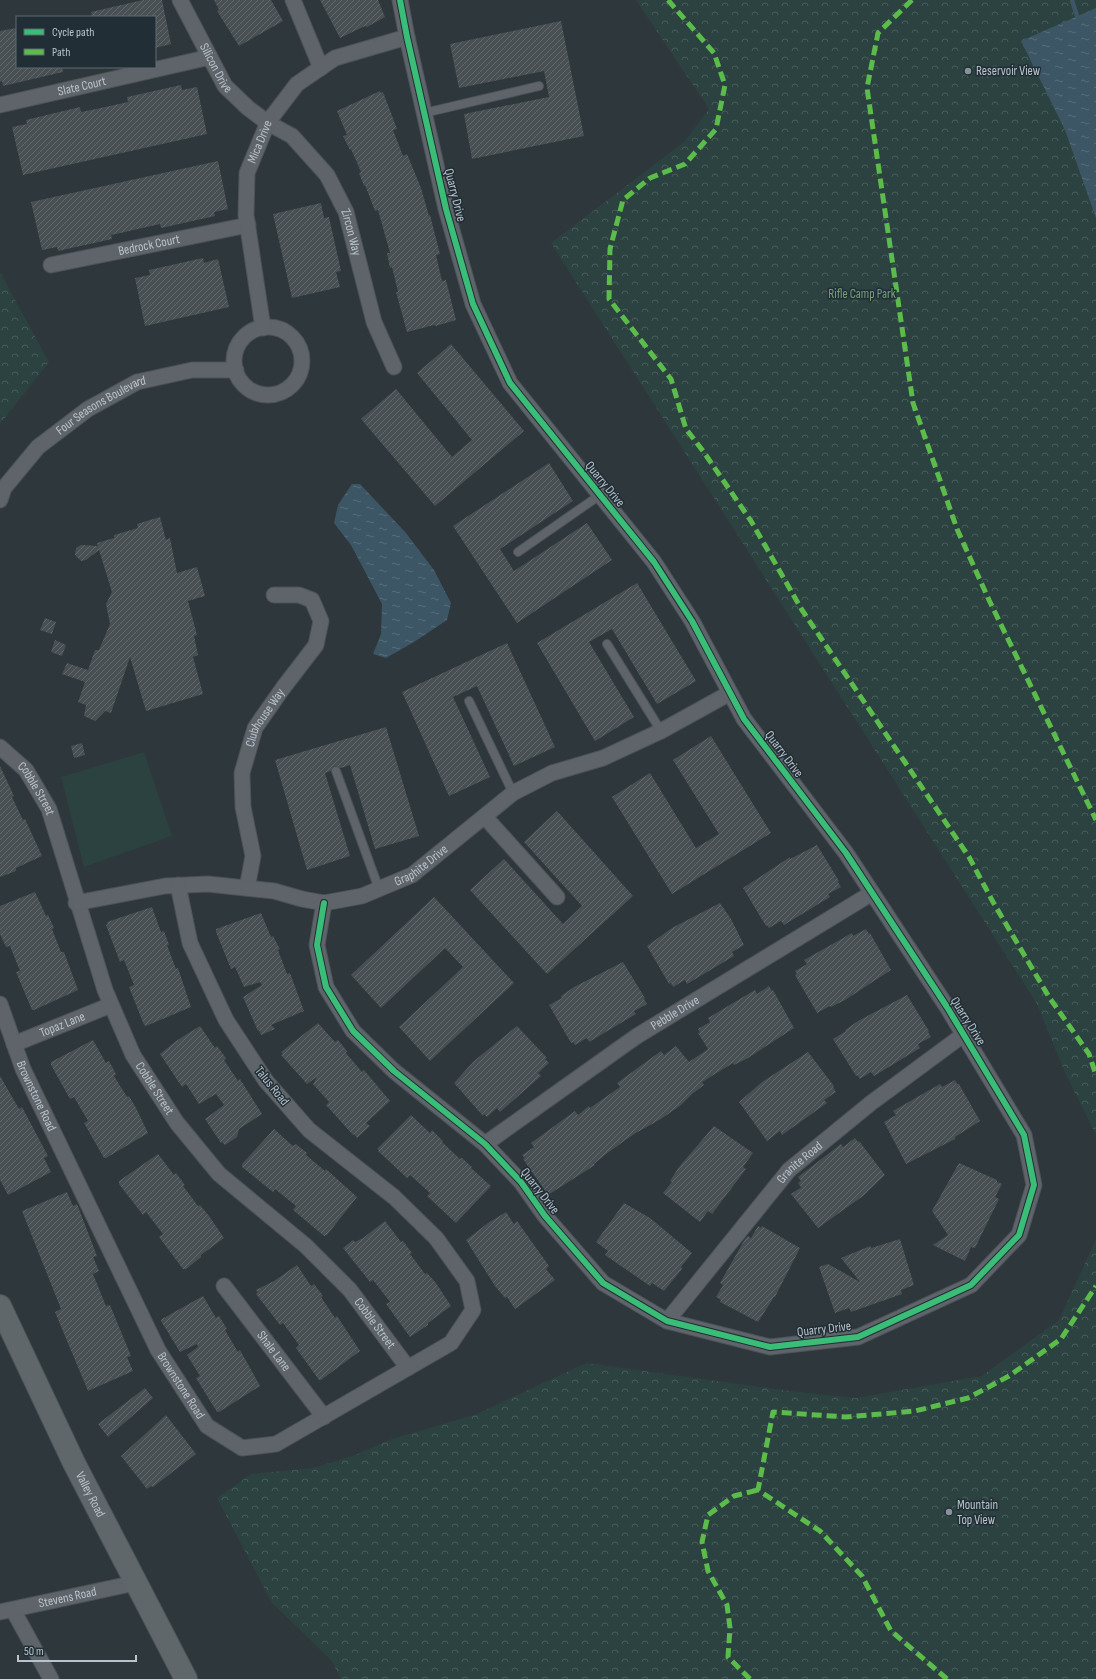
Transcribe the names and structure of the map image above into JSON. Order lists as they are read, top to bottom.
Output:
{
  "streets": {
    "main road": ["Valley Road"],
    "street": [
      "Silicon Drive",
      "Slate Court",
      "Mica Drive",
      "Quarry Drive",
      "Zircon Way",
      "Bedrock Court",
      "Four Seasons Boulevard",
      "Clubhouse Way",
      "Cobble Street",
      "Graphite Drive",
      "Pebble Drive",
      "Topaz Lane",
      "Talus Road",
      "Brownstone Road",
      "Granite Road",
      "Shale Lane",
      "Stevens Road"
    ]
  },
  "crossings": [
    ["Silicon Drive", "Slate Court"],
    ["Silicon Drive", "Mica Drive"],
    ["Silicon Drive", "Zircon Way"],
    ["Mica Drive", "Quarry Drive"],
    ["Mica Drive", "Zircon Way"],
    ["Mica Drive", "Bedrock Court"],
    ["Mica Drive", "Four Seasons Boulevard"],
    ["Quarry Drive", "Graphite Drive"],
    ["Quarry Drive", "Pebble Drive"],
    ["Quarry Drive", "Granite Road"],
    ["Clubhouse Way", "Graphite Drive"],
    ["Cobble Street", "Graphite Drive"],
    ["Cobble Street", "Topaz Lane"],
    ["Cobble Street", "Brownstone Road"],
    ["Graphite Drive", "Talus Road"],
    ["Topaz Lane", "Brownstone Road"],
    ["Talus Road", "Brownstone Road"],
    ["Brownstone Road", "Shale Lane"],
    ["Valley Road", "Stevens Road"]
  ],
  "parks": ["Rifle Camp Park"],
  "places": ["Reservoir View", "Mountain Top View"],
  "legend": ["Cycle path", "Path"],
  "scale_bar": "50 m"
}
